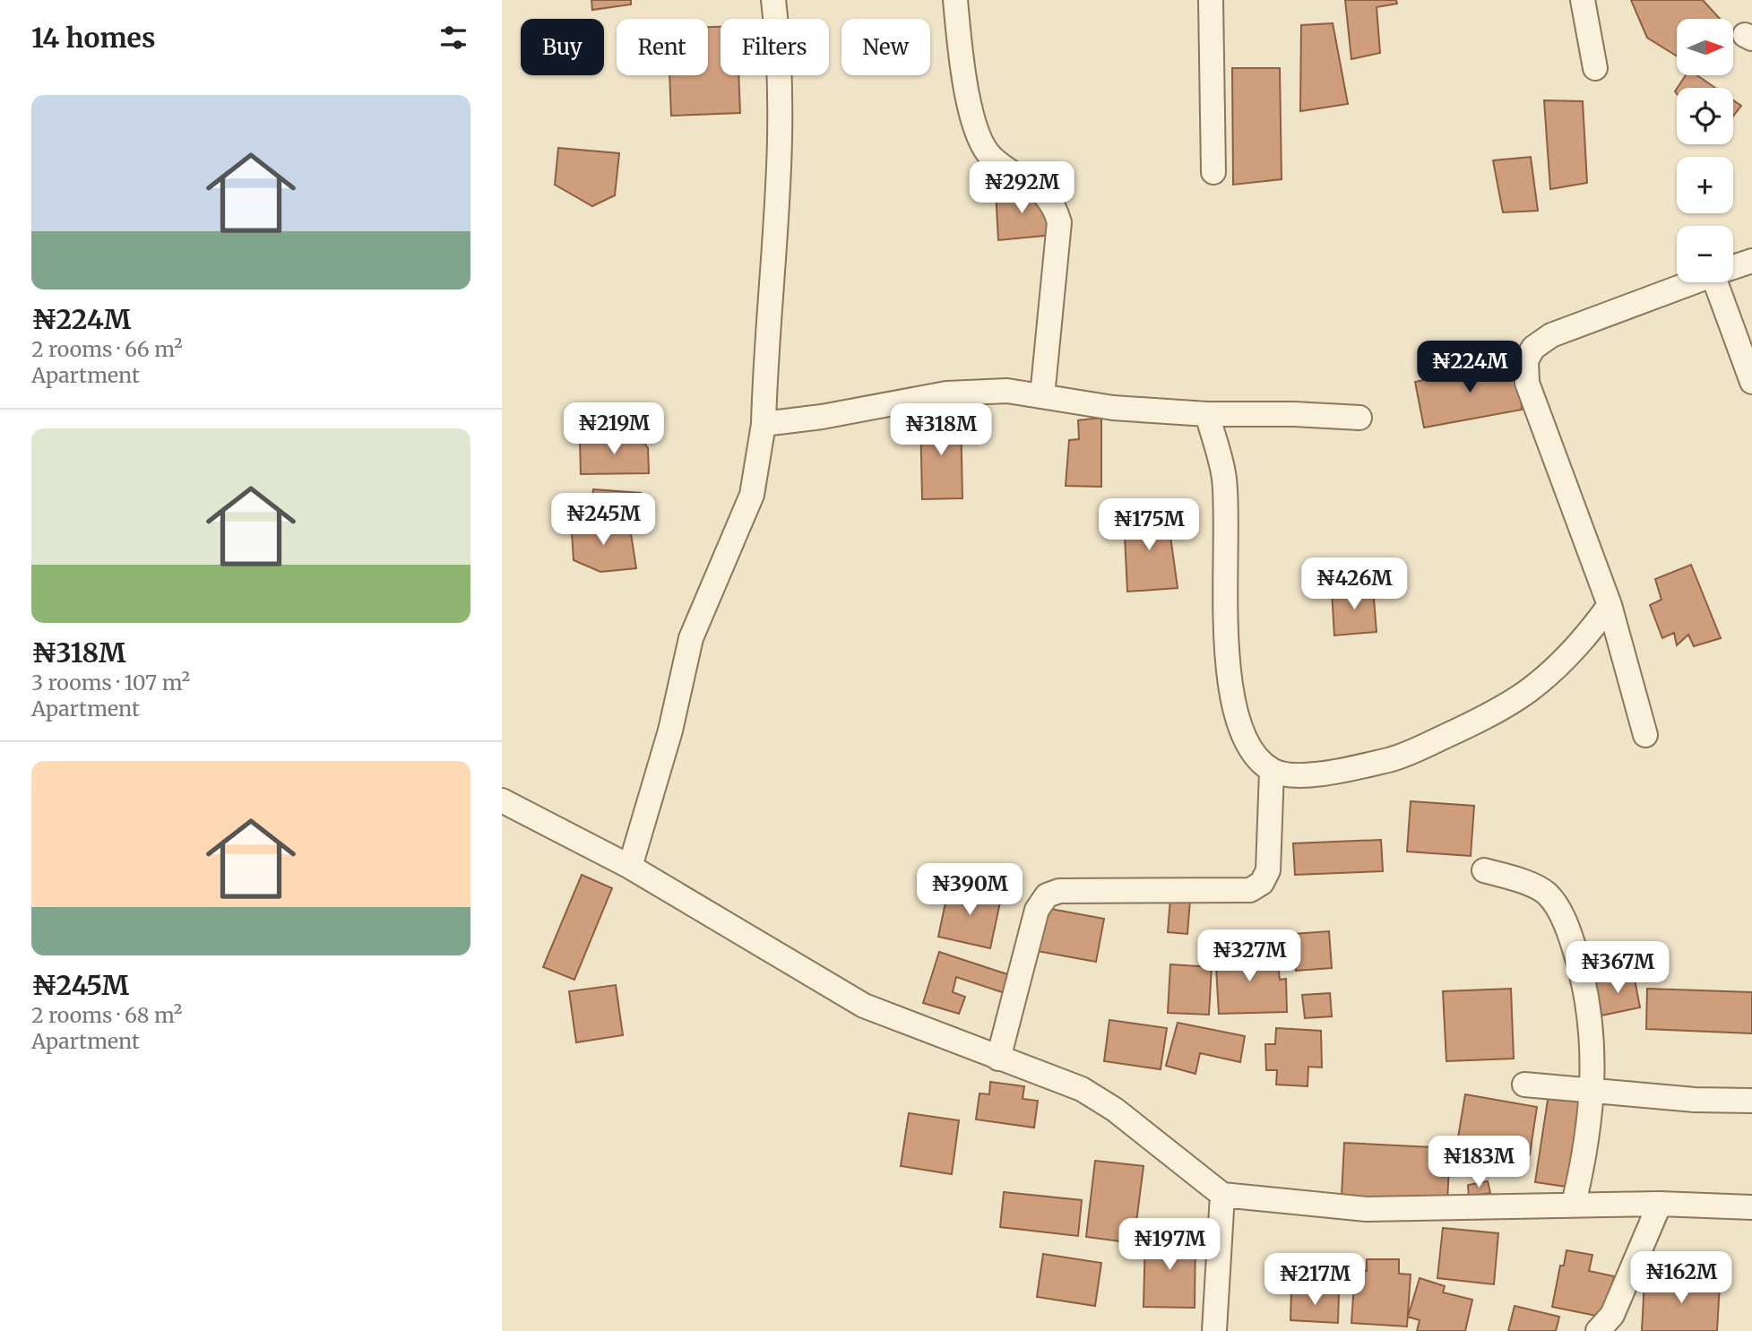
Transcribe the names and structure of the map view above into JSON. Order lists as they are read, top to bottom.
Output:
{
  "north": "right",
  "page": {
    "heading": "14 homes",
    "map_buttons": ["+", "−"],
    "chip": [
      "Buy",
      "Rent",
      "Filters",
      "New"
    ],
    "list": [
      {
        "name": "₦224M",
        "note": "2 rooms · 66 m² · Apartment"
      },
      {
        "name": "₦318M",
        "note": "3 rooms · 107 m² · Apartment"
      },
      {
        "name": "₦245M",
        "note": "2 rooms · 68 m² · Apartment"
      }
    ],
    "price": [
      "₦292M",
      "₦224M",
      "₦219M",
      "₦318M",
      "₦245M",
      "₦175M",
      "₦426M",
      "₦390M",
      "₦327M",
      "₦367M",
      "₦183M",
      "₦197M",
      "₦162M",
      "₦217M"
    ]
  }
}
